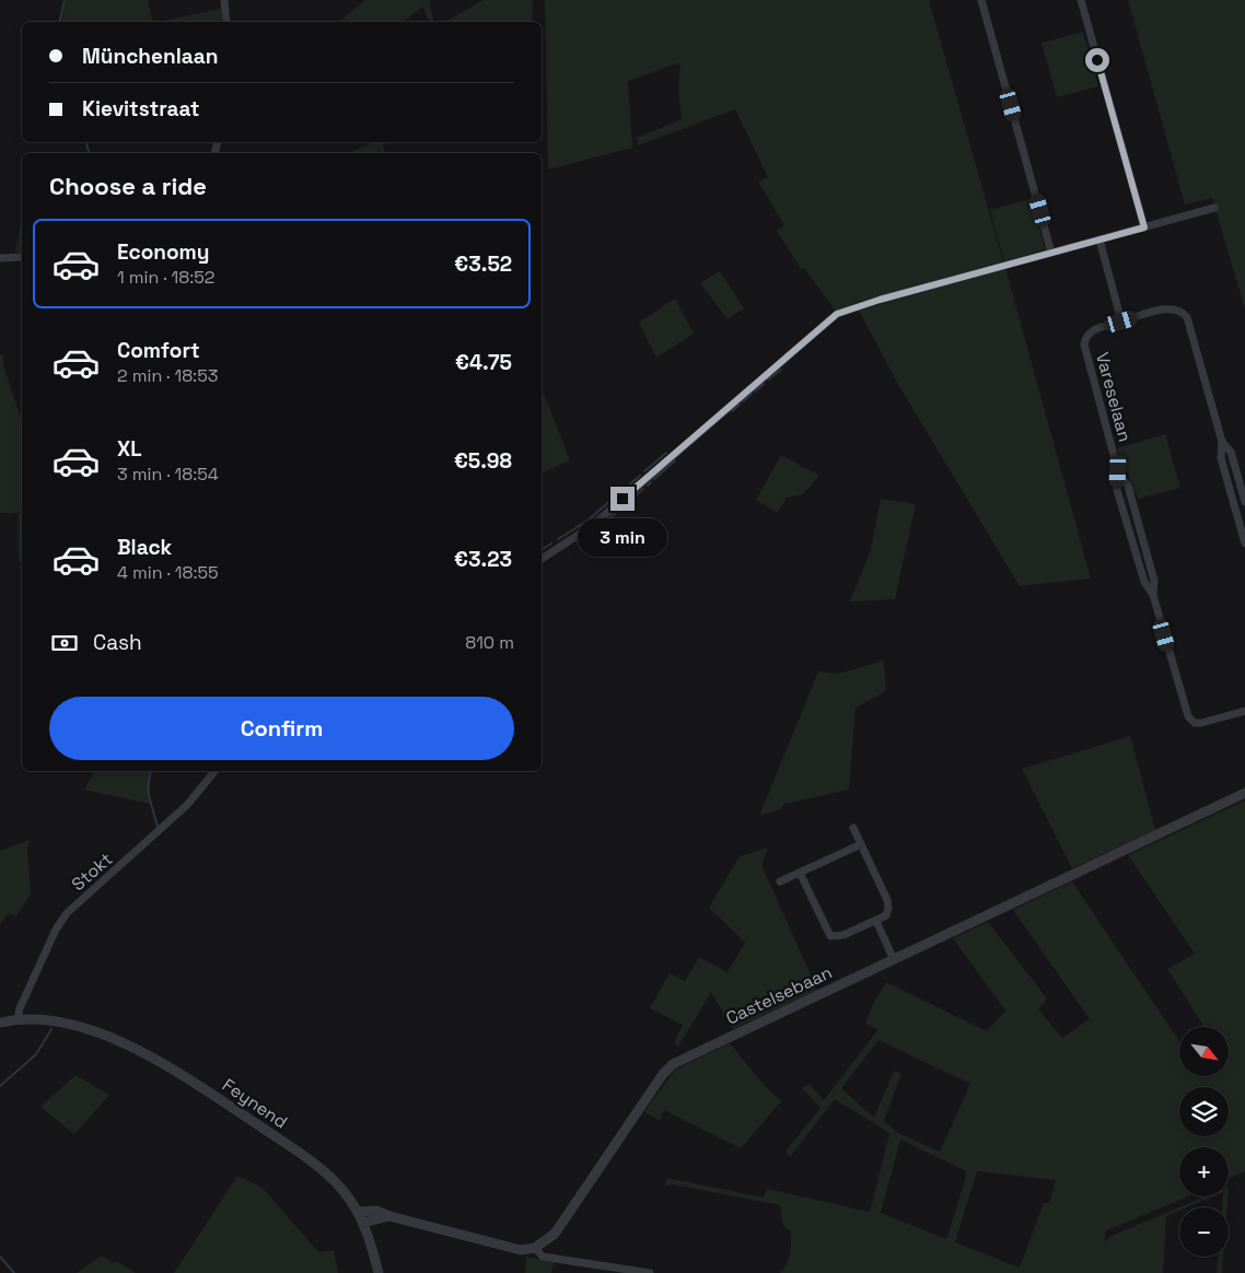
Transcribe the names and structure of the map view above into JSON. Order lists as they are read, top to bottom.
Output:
{
  "streets": {
    "street": [
      "Vareselaan",
      "Stokt",
      "Castelsebaan",
      "Feynend"
    ]
  },
  "crossings": [
    ["Stokt", "Feynend"]
  ],
  "north": "bottom right",
  "page": {
    "banner": ["Münchenlaan", "Kievitstraat"],
    "heading": "Choose a ride",
    "list": [
      {
        "name": "Economy",
        "note": "1 min · 18:52",
        "value": "€3.52"
      },
      {
        "name": "Comfort",
        "note": "2 min · 18:53",
        "value": "€4.75"
      },
      {
        "name": "XL",
        "note": "3 min · 18:54",
        "value": "€5.98"
      },
      {
        "name": "Black",
        "note": "4 min · 18:55",
        "value": "€3.23"
      }
    ],
    "bubble": "3 min",
    "pay": ["Cash", "810 m"],
    "buttons": "Confirm",
    "map_buttons": ["+", "−"]
  }
}
